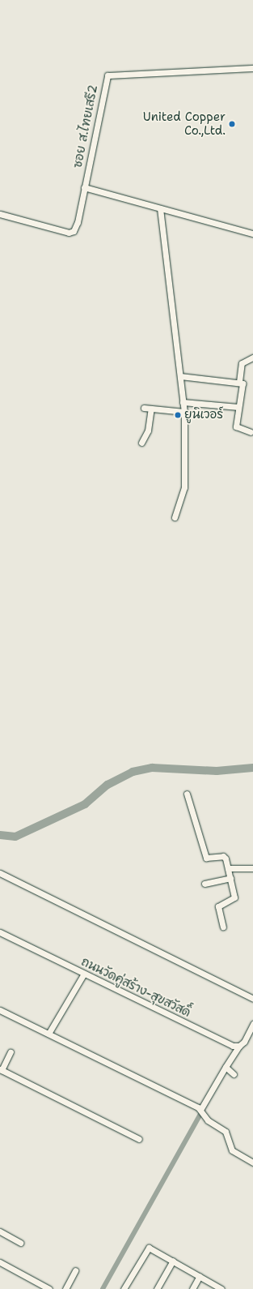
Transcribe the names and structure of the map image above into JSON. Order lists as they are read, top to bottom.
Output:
{
  "streets": {
    "street": ["ซอย ส.ไทยเสรี2", "ถนนวัดคู่สร้าง-สุขสวัสดิ์"]
  },
  "places": ["United Copper Co.,Ltd.", "ยูนิเวอร์"]
}
